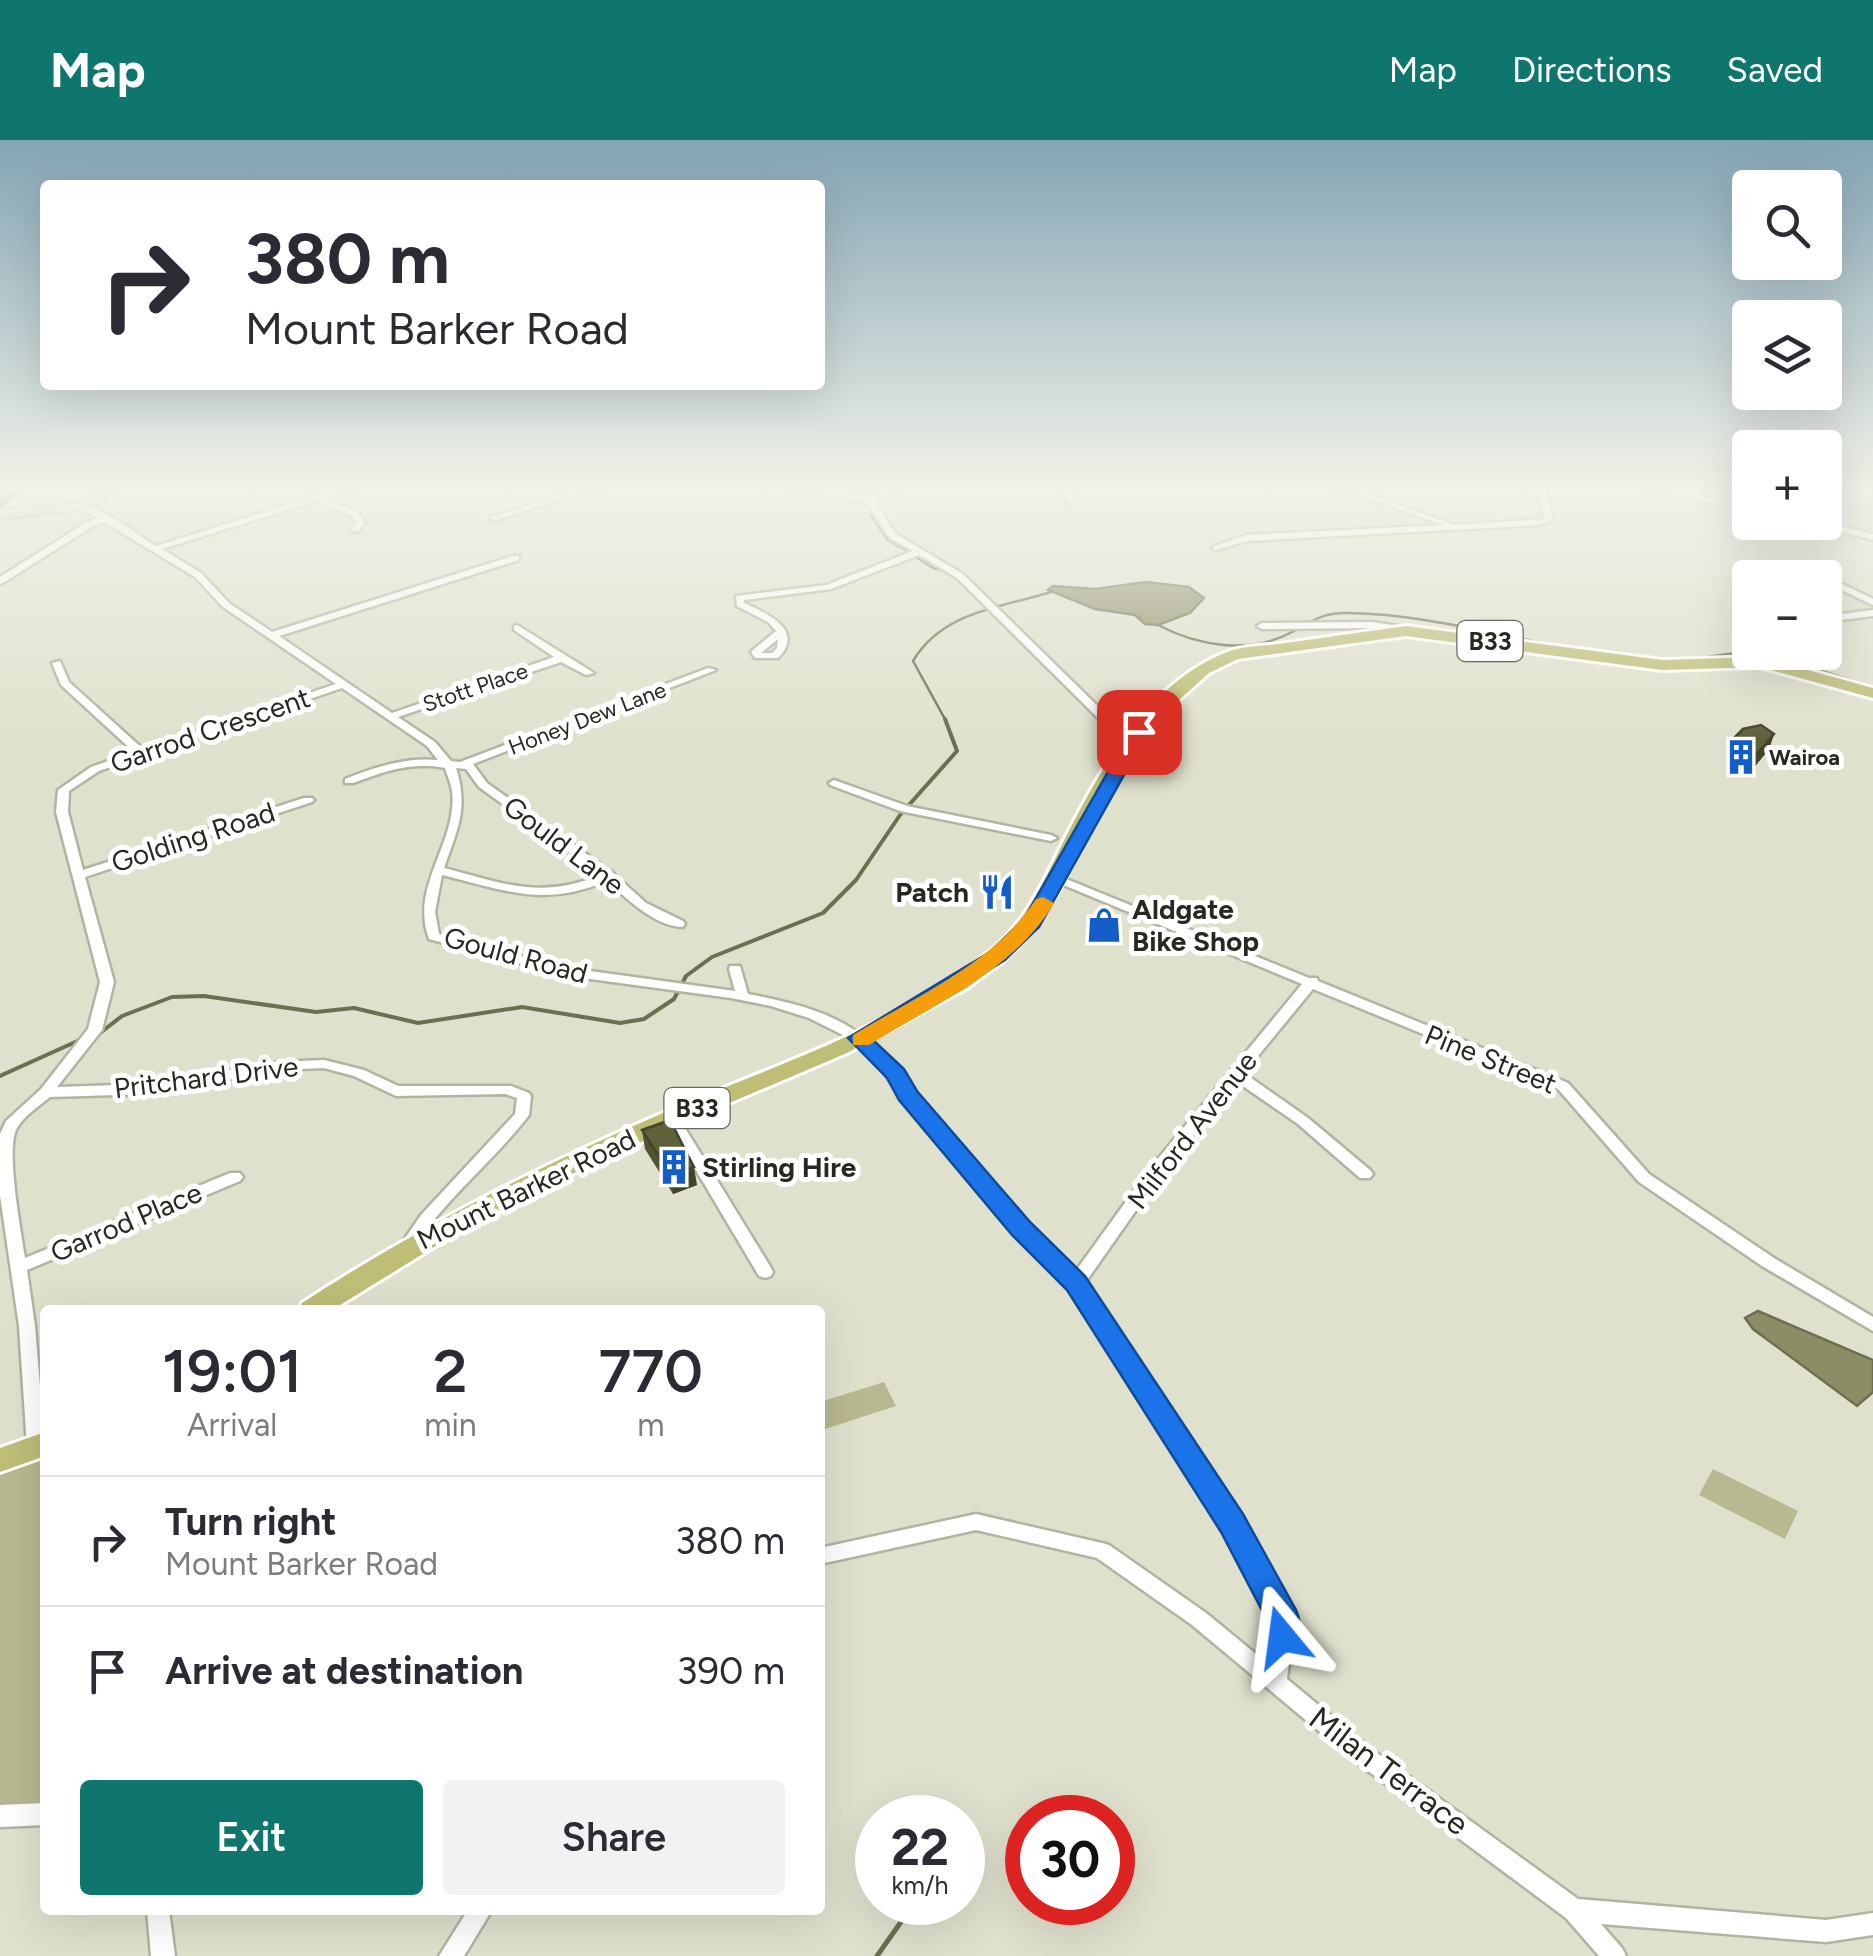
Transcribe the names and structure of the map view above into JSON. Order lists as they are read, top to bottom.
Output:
{
  "streets": {
    "main road": ["B33", "Mount Barker Road"],
    "street": [
      "Stott Place",
      "Honey Dew Lane",
      "Garrod Crescent",
      "Golding Road",
      "Gould Lane",
      "Gould Road",
      "Pine Street",
      "Pritchard Drive",
      "Milford Avenue",
      "Garrod Place",
      "Milan Terrace"
    ]
  },
  "crossings": [
    ["Honey Dew Lane", "Gould Lane"],
    ["Honey Dew Lane", "Gould Road"],
    ["Garrod Crescent", "Golding Road"],
    ["Garrod Crescent", "Pritchard Drive"],
    ["Garrod Crescent", "Garrod Place"],
    ["Gould Lane", "Gould Road"],
    ["Gould Road", "Milford Avenue"],
    ["Gould Road", "Mount Barker Road"],
    ["Gould Road", "Milan Terrace"],
    ["Pine Street", "Milford Avenue"],
    ["Pine Street", "Mount Barker Road"],
    ["Pritchard Drive", "Mount Barker Road"]
  ],
  "places": {
    "building": ["Wairoa", "Stirling Hire"],
    "restaurant": ["Patch"],
    "shop": ["Aldgate Bike Shop"]
  },
  "page": {
    "header": "Map",
    "nav": ["Map", "Directions", "Saved"],
    "map_buttons": ["+", "−"],
    "turn": ["380 m", "Mount Barker Road"],
    "eta": [
      "19:01",
      "Arrival",
      "2",
      "min",
      "770",
      "m"
    ],
    "list": [
      {
        "name": "Turn right",
        "note": "Mount Barker Road",
        "value": "380 m"
      },
      {
        "name": "Arrive at destination",
        "value": "390 m"
      }
    ],
    "buttons": ["Exit", "Share"],
    "speed": "22 km/h",
    "limit": "30"
  }
}
